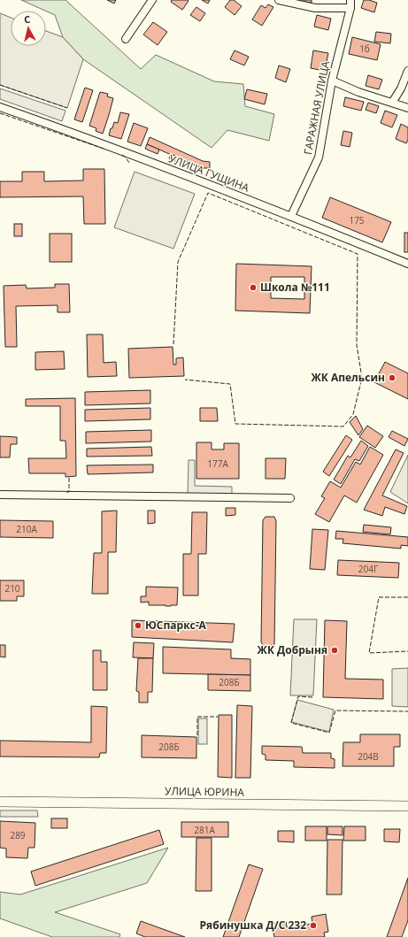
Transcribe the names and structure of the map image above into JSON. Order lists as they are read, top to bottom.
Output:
{
  "streets": {
    "main road": ["УЛИЦА ЮРИНА"],
    "street": ["ГАРАЖНАЯ УЛИЦА", "УЛИЦА ГУЩИНА"]
  },
  "crossings": [
    ["ГАРАЖНАЯ УЛИЦА", "УЛИЦА ГУЩИНА"]
  ],
  "places": [
    "Школа №111",
    "ЖК Апельсин",
    "ЮСпаркс-А",
    "ЖК Добрыня",
    "Рябинушка Д/С 232"
  ],
  "house_numbers": [
    "1б",
    "175",
    "177А",
    "210А",
    "204Г",
    "210",
    "208Б",
    "208Б",
    "204В",
    "281А",
    "289"
  ],
  "north": "top"
}
